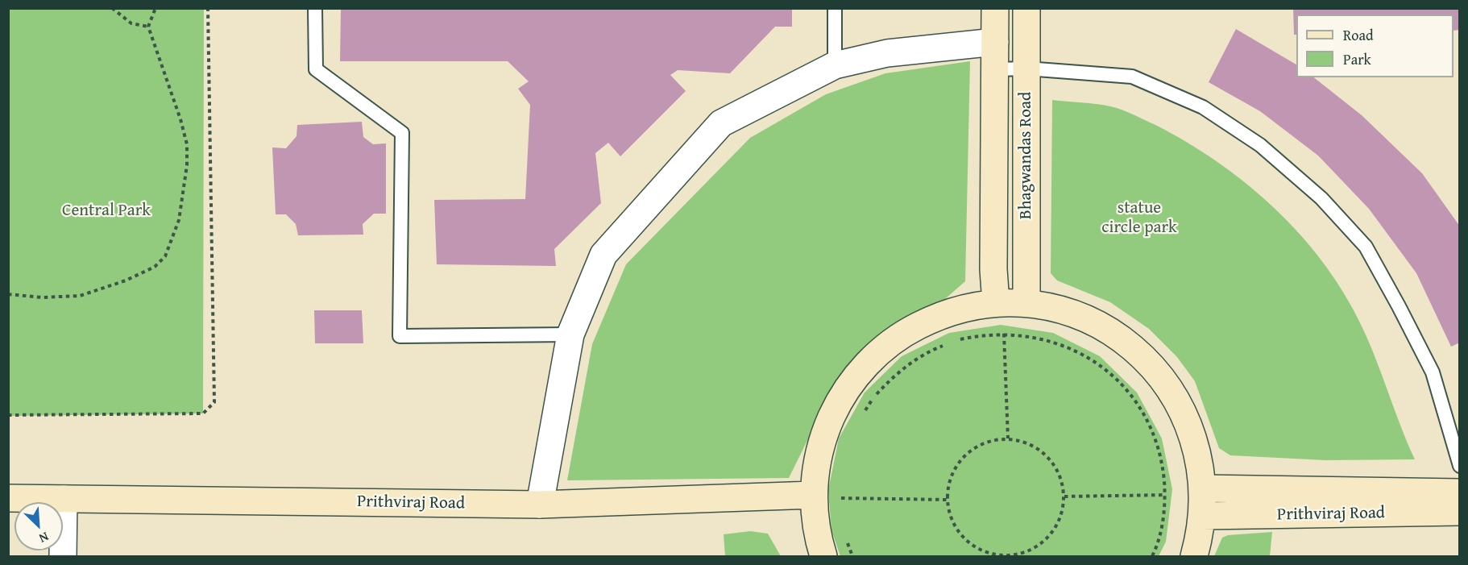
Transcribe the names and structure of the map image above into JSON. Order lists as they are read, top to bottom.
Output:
{
  "streets": {
    "street": ["Bhagwandas Road", "Prithviraj Road"]
  },
  "parks": ["statue circle park", "Central Park"],
  "legend": ["Road", "Park"],
  "north": "bottom right"
}
